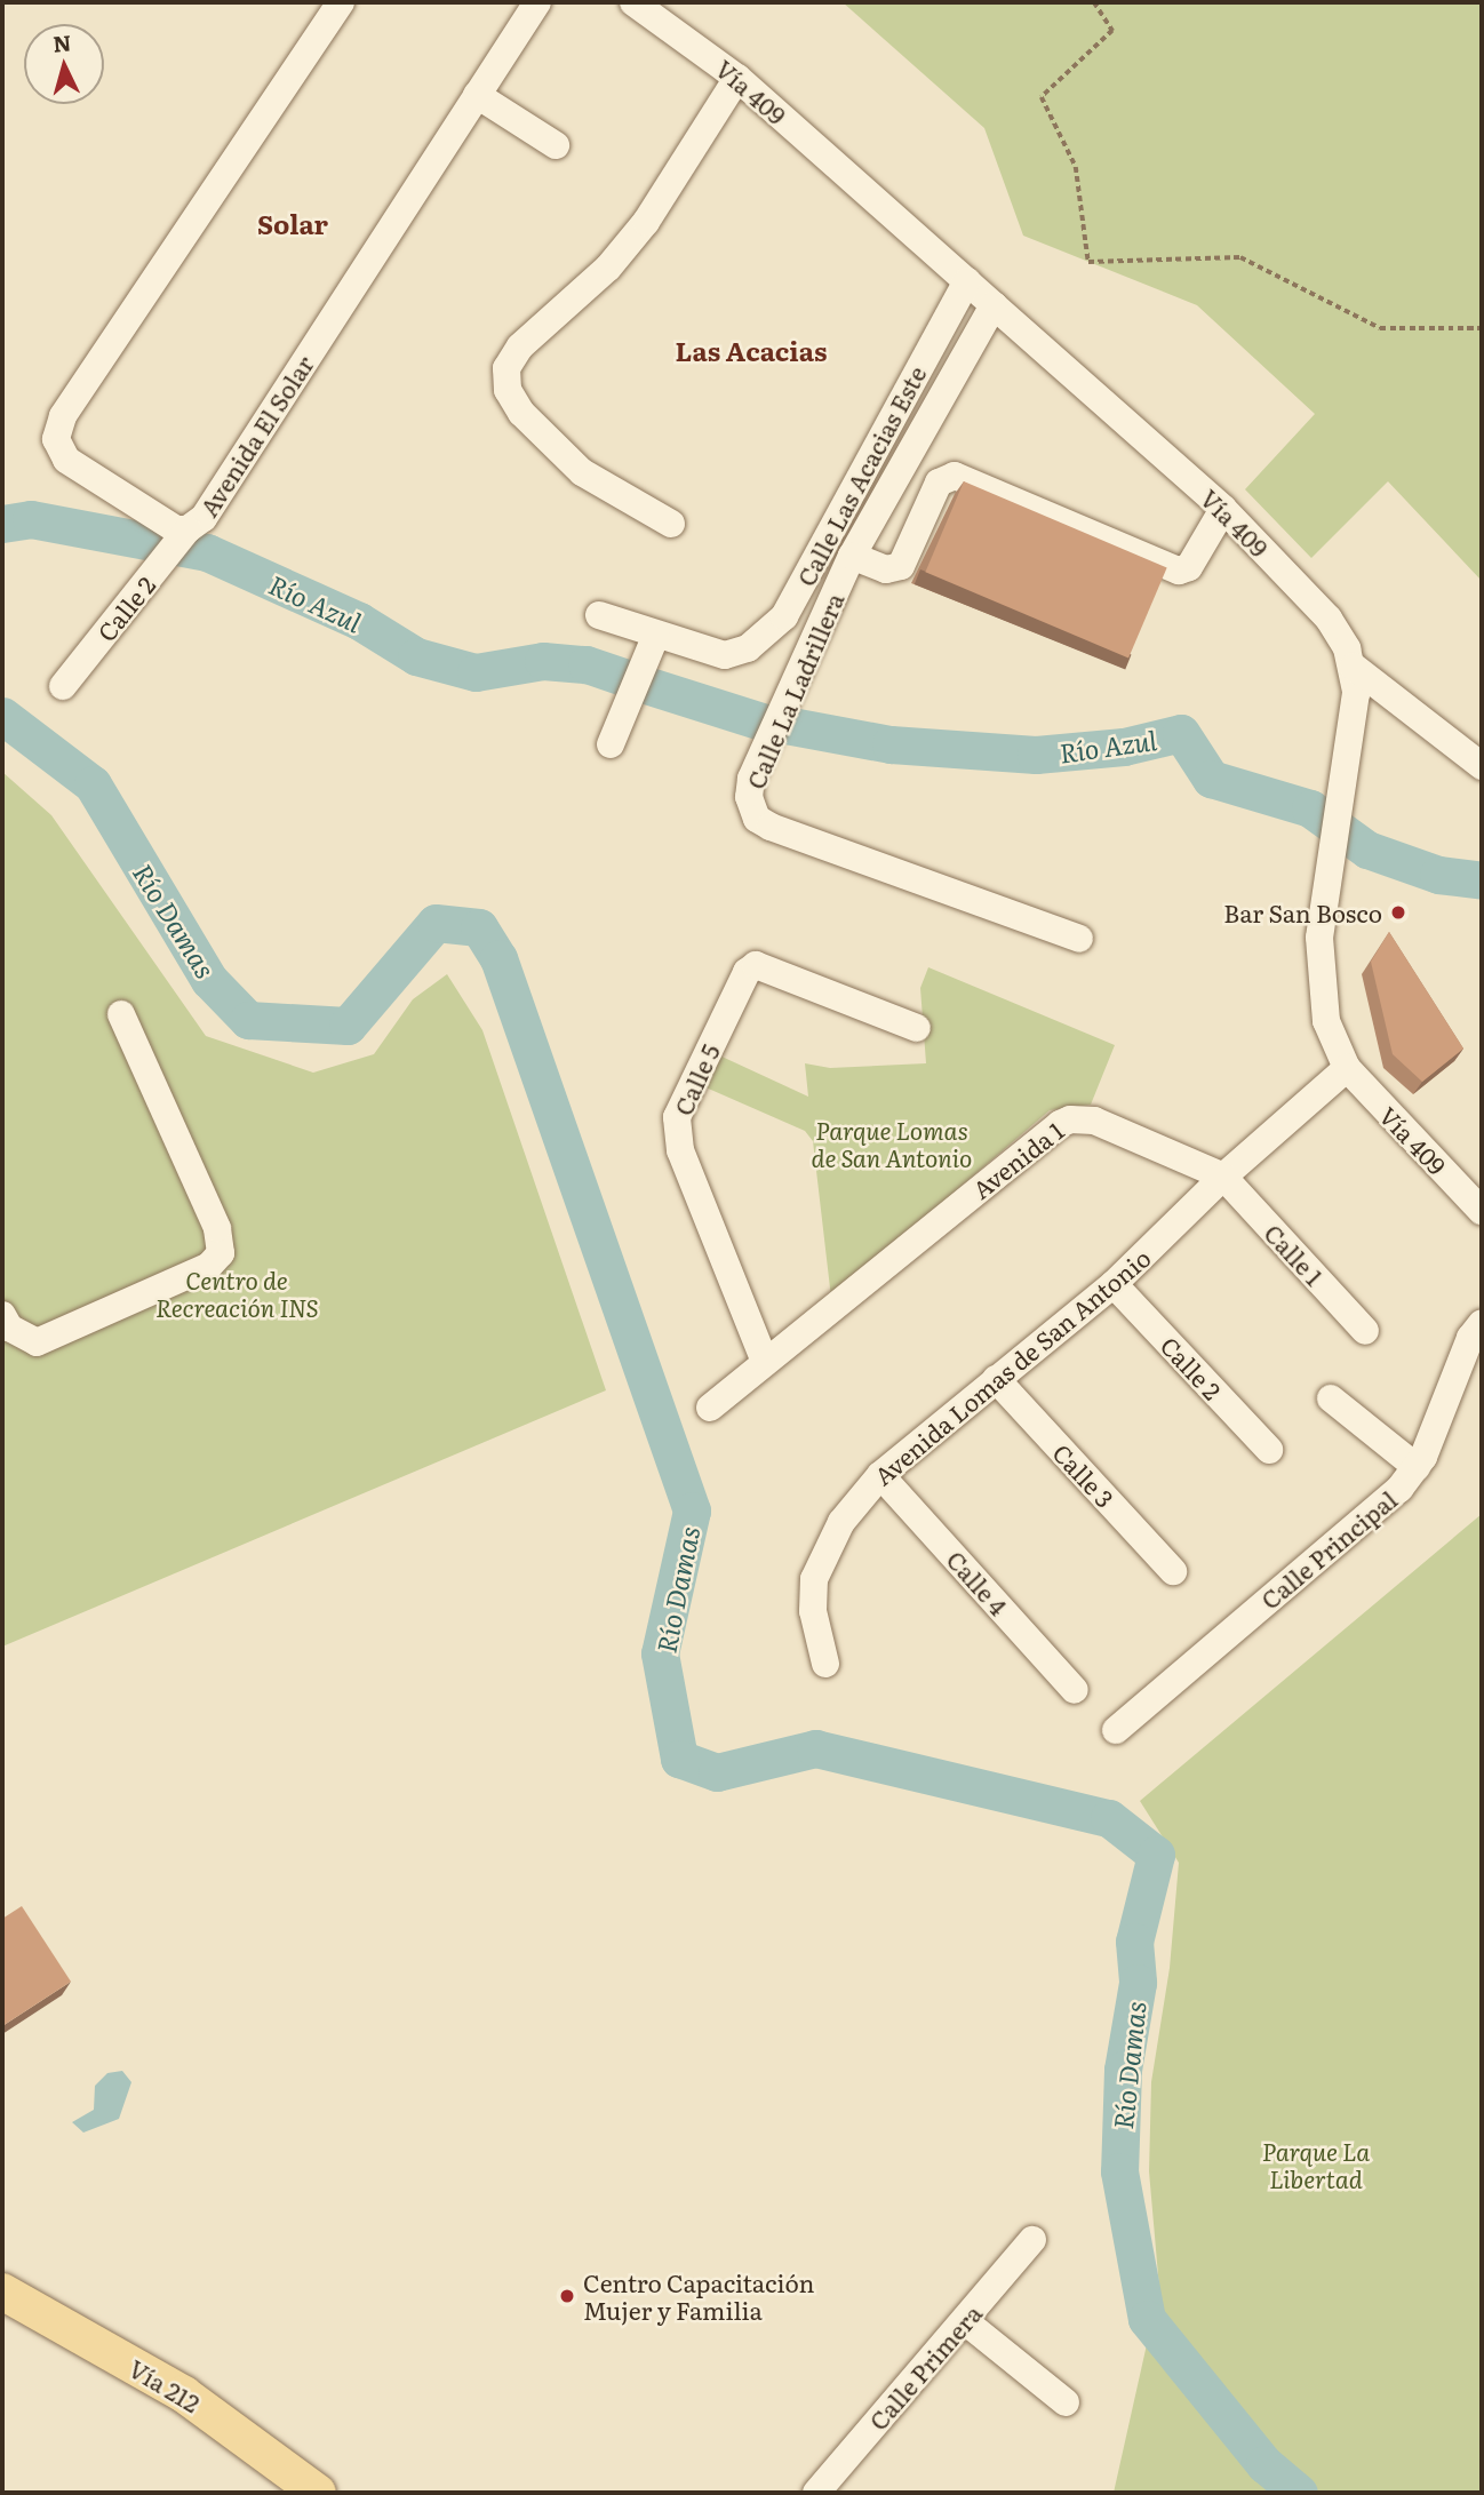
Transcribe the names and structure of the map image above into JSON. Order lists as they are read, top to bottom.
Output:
{
  "streets": {
    "main road": ["Vía 212"],
    "street": [
      "Vía 409",
      "Avenida El Solar",
      "Calle Las Acacias Este",
      "Calle 2",
      "Calle La Ladrillera",
      "Calle 5",
      "Avenida 1",
      "Calle 1",
      "Avenida Lomas de San Antonio",
      "Calle 3",
      "Calle Principal",
      "Calle 4",
      "Calle Primera"
    ]
  },
  "crossings": [
    ["Vía 409", "Calle Las Acacias Este"],
    ["Vía 409", "Calle La Ladrillera"],
    ["Avenida El Solar", "Calle 2"],
    ["Calle 2", "Avenida Lomas de San Antonio"],
    ["Calle 5", "Avenida 1"],
    ["Avenida 1", "Calle 1"],
    ["Avenida 1", "Avenida Lomas de San Antonio"],
    ["Calle 1", "Avenida Lomas de San Antonio"],
    ["Avenida Lomas de San Antonio", "Calle 3"],
    ["Avenida Lomas de San Antonio", "Calle 4"]
  ],
  "districts": ["Solar", "Las Acacias"],
  "water": ["Río Azul", "Río Damas"],
  "parks": ["Parque Lomas de San Antonio", "Centro de Recreación INS", "Parque La Libertad"],
  "places": ["Bar San Bosco", "Centro Capacitación Mujer y Familia"],
  "north": "top"
}
